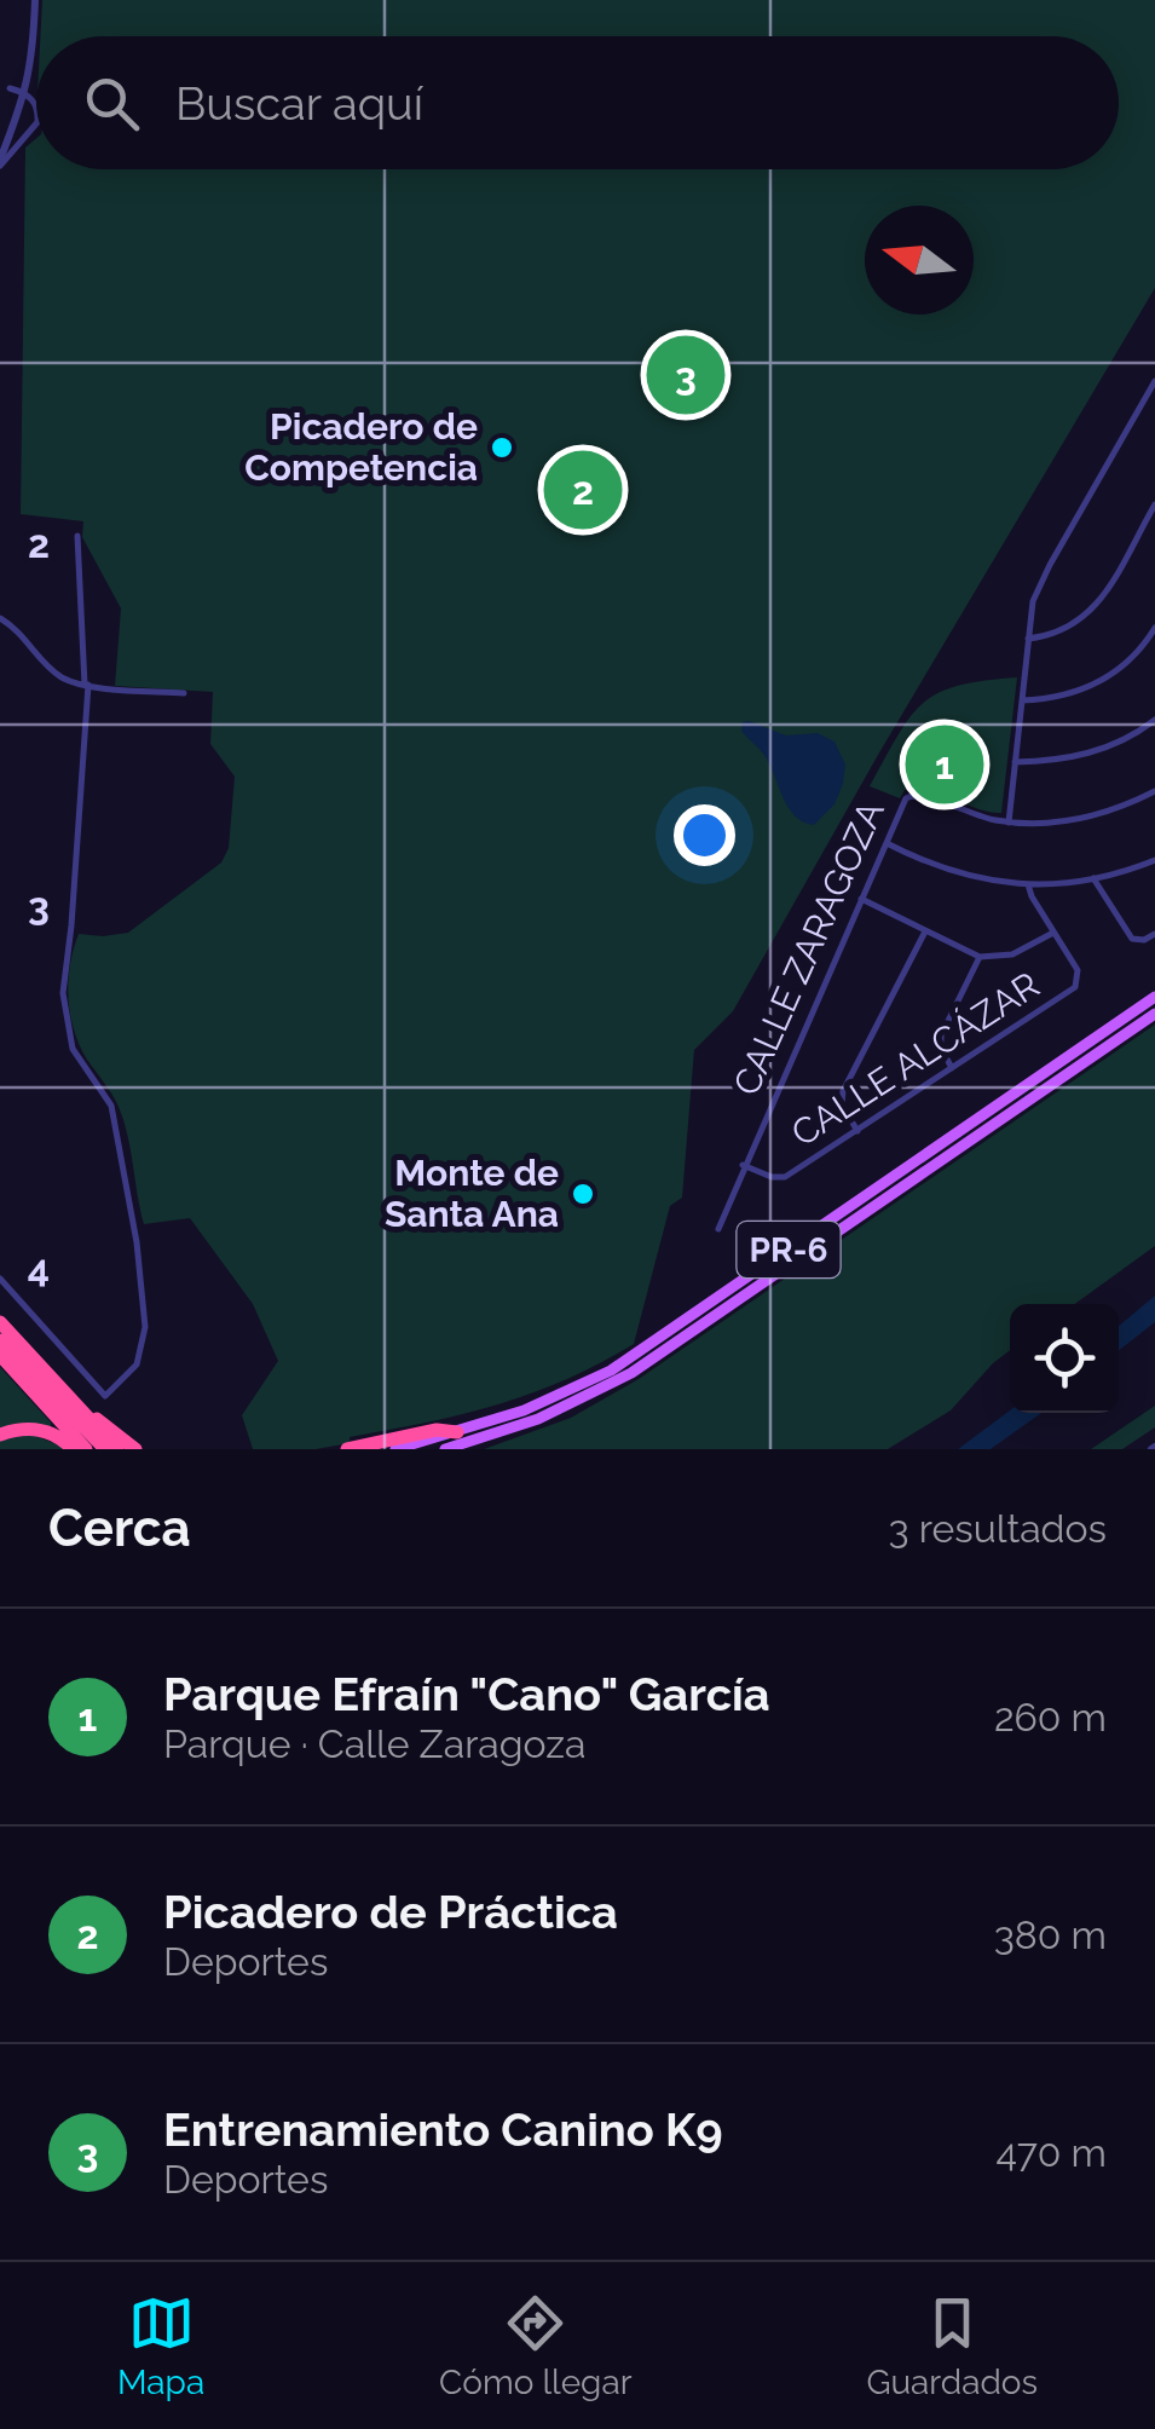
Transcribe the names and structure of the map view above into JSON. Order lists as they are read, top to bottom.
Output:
{
  "streets": {
    "main road": ["PR-6"],
    "street": ["CALLE ZARAGOZA", "CALLE ALCÁZAR"]
  },
  "crossings": [
    ["CALLE ZARAGOZA", "CALLE ALCÁZAR"]
  ],
  "places": ["Picadero de Competencia", "Monte de Santa Ana"],
  "north": "left",
  "page": {
    "search": "Buscar aquí",
    "pins": ["3", "2", "1"],
    "heading": ["Cerca", "3 resultados"],
    "list": [
      {
        "mark": "1",
        "name": "Parque Efraín \"Cano\" García",
        "note": "Parque · Calle Zaragoza",
        "value": "260 m"
      },
      {
        "mark": "2",
        "name": "Picadero de Práctica",
        "note": "Deportes",
        "value": "380 m"
      },
      {
        "mark": "3",
        "name": "Entrenamiento Canino K9",
        "note": "Deportes",
        "value": "470 m"
      }
    ],
    "nav": ["Mapa", "Cómo llegar", "Guardados"]
  },
  "grid": {
    "rows": ["2", "3", "4"]
  }
}
